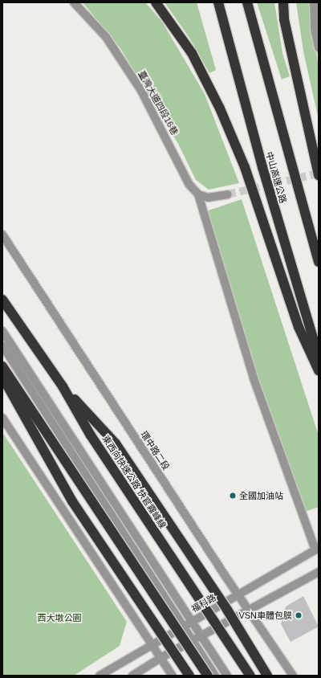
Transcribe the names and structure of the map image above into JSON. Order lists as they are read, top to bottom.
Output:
{
  "streets": {
    "highway": ["中山高速公路", "東西向快速公路 快官霧峰線"],
    "street": ["臺灣大道四段16巷", "環中路二段", "福科路"]
  },
  "crossings": [
    ["環中路二段", "福科路"]
  ],
  "parks": ["西大墩公園"],
  "places": ["全國加油站", "VSN車體包膜"]
}
